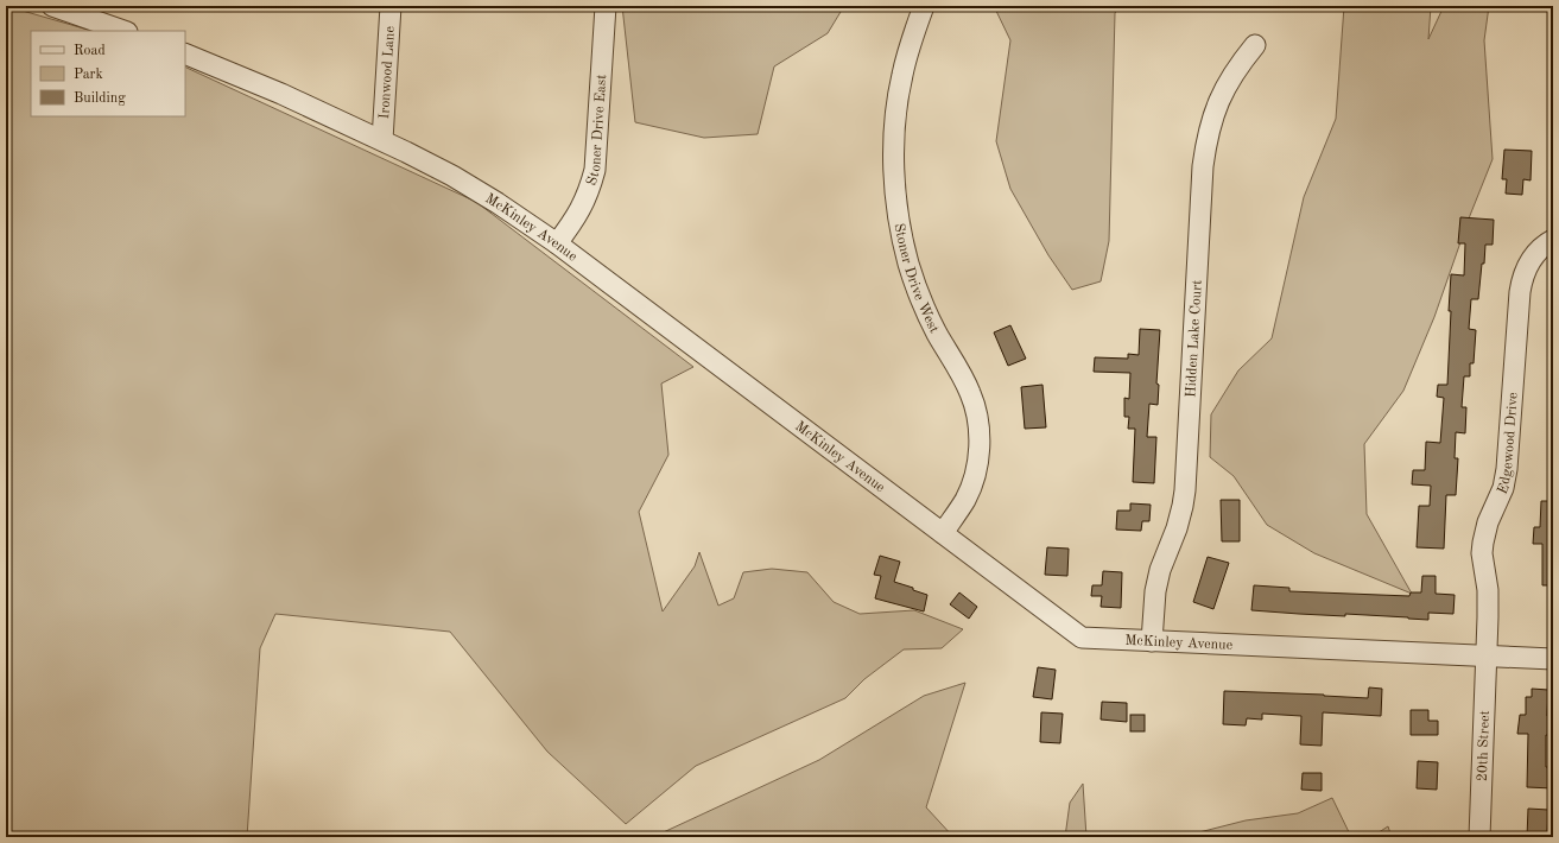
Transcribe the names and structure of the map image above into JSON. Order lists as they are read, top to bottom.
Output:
{
  "streets": {
    "street": [
      "Ironwood Lane",
      "Stoner Drive East",
      "McKinley Avenue",
      "Stoner Drive West",
      "Hidden Lake Court",
      "Edgewood Drive",
      "20th Street"
    ]
  },
  "crossings": [
    ["Ironwood Lane", "McKinley Avenue"],
    ["Stoner Drive East", "McKinley Avenue"],
    ["McKinley Avenue", "Stoner Drive West"],
    ["McKinley Avenue", "Hidden Lake Court"],
    ["McKinley Avenue", "Edgewood Drive"],
    ["McKinley Avenue", "20th Street"],
    ["Edgewood Drive", "20th Street"]
  ],
  "legend": ["Road", "Park", "Building"]
}
